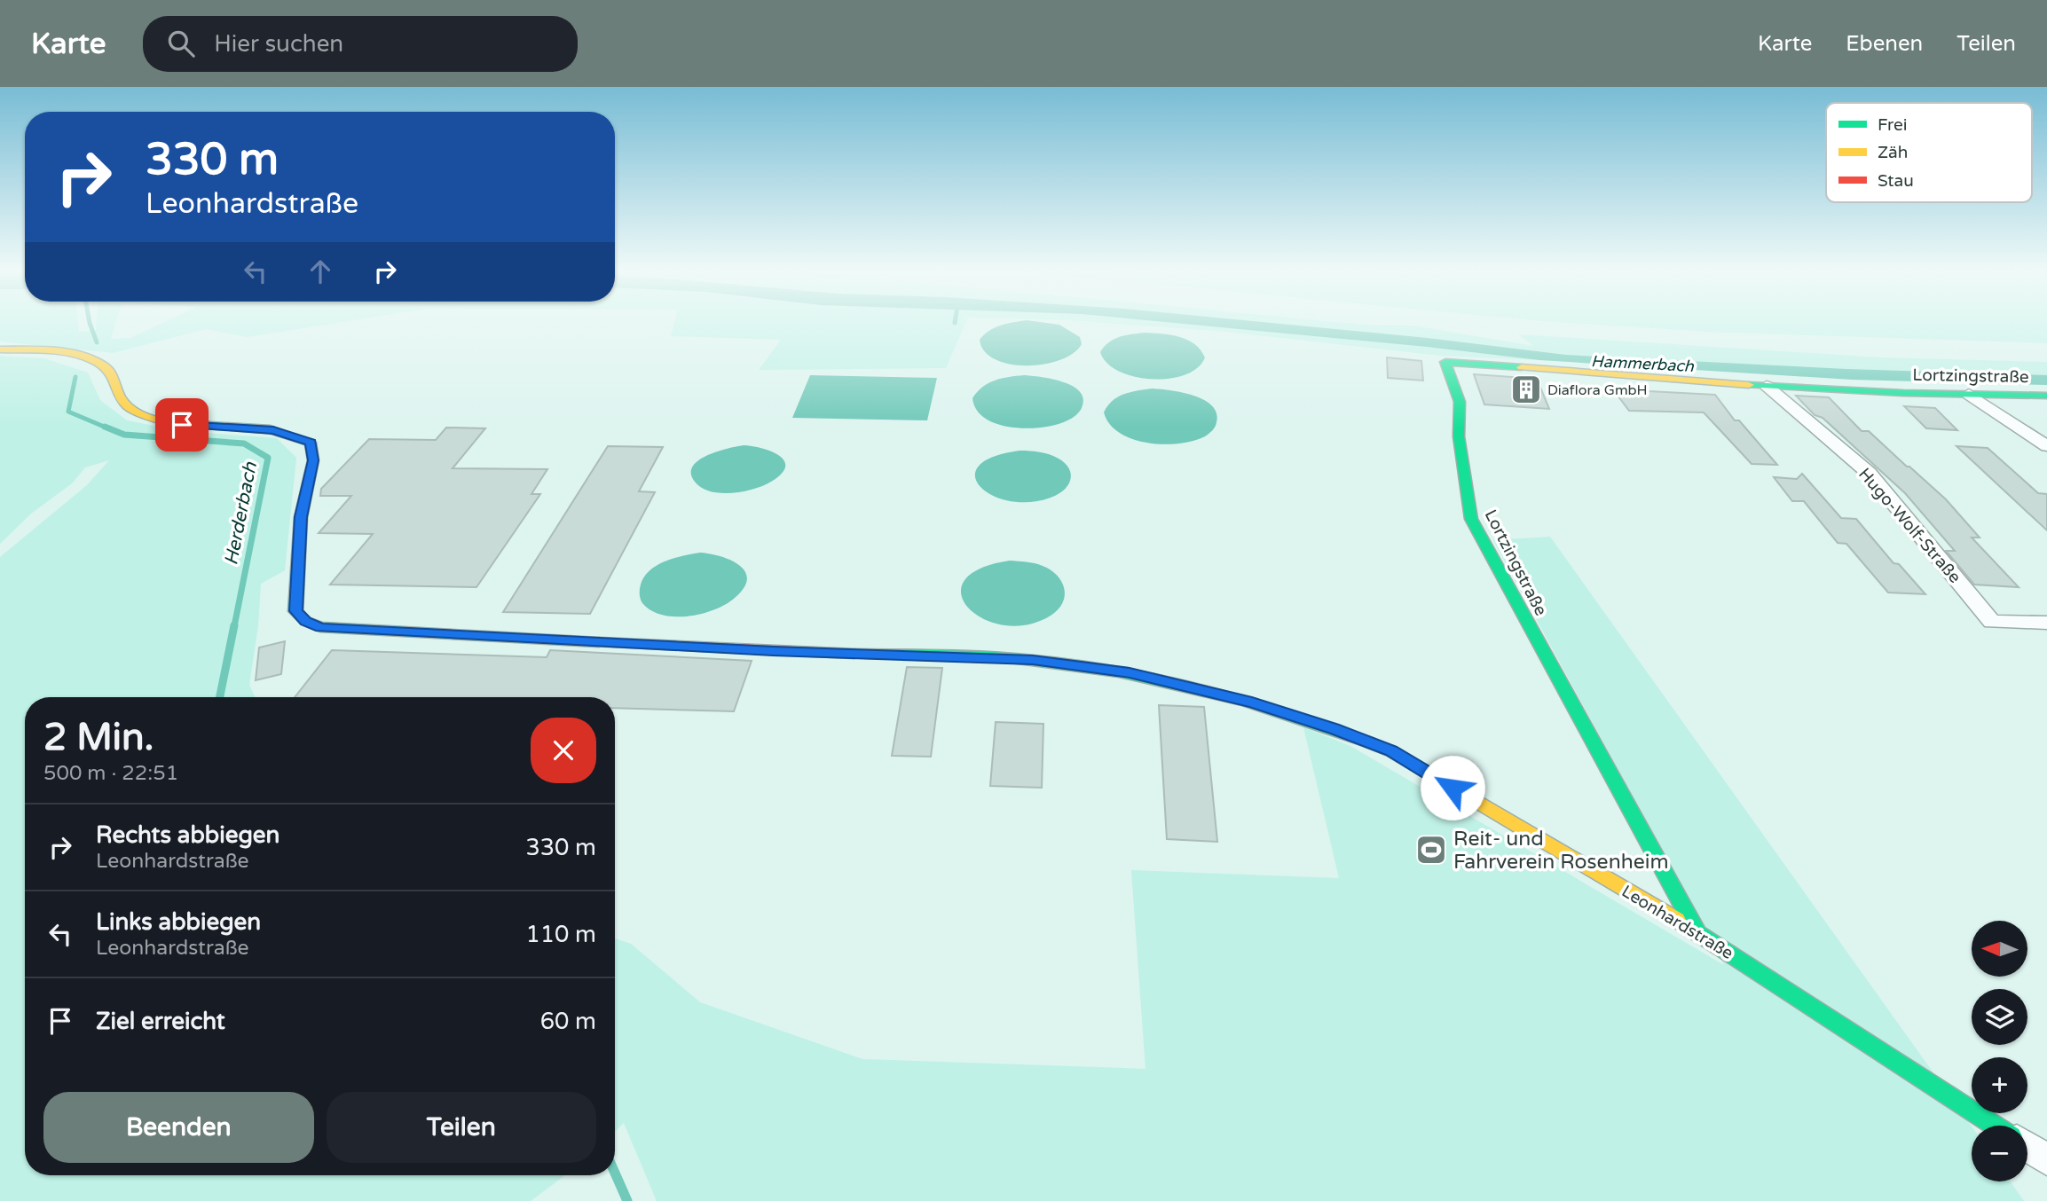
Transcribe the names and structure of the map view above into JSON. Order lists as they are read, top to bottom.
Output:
{
  "streets": {
    "street": ["Lortzingstraße", "Hugo-Wolf-Straße", "Leonhardstraße"]
  },
  "crossings": [
    ["Lortzingstraße", "Hugo-Wolf-Straße"],
    ["Lortzingstraße", "Leonhardstraße"]
  ],
  "water": ["Hammerbach", "Herderbach"],
  "places": {
    "building": ["Diaflora GmbH"],
    "sports": ["Reit- und Fahrverein Rosenheim"]
  },
  "legend": ["Frei", "Zäh", "Stau"],
  "north": "left",
  "page": {
    "header": "Karte",
    "search": "Hier suchen",
    "nav": ["Karte", "Ebenen", "Teilen"],
    "turn": ["330 m", "Leonhardstraße"],
    "heading": ["2 Min.", "500 m · 22:51"],
    "list": [
      {
        "name": "Rechts abbiegen",
        "note": "Leonhardstraße",
        "value": "330 m"
      },
      {
        "name": "Links abbiegen",
        "note": "Leonhardstraße",
        "value": "110 m"
      },
      {
        "name": "Ziel erreicht",
        "value": "60 m"
      }
    ],
    "map_buttons": ["+", "−"],
    "buttons": ["Beenden", "Teilen"]
  }
}
